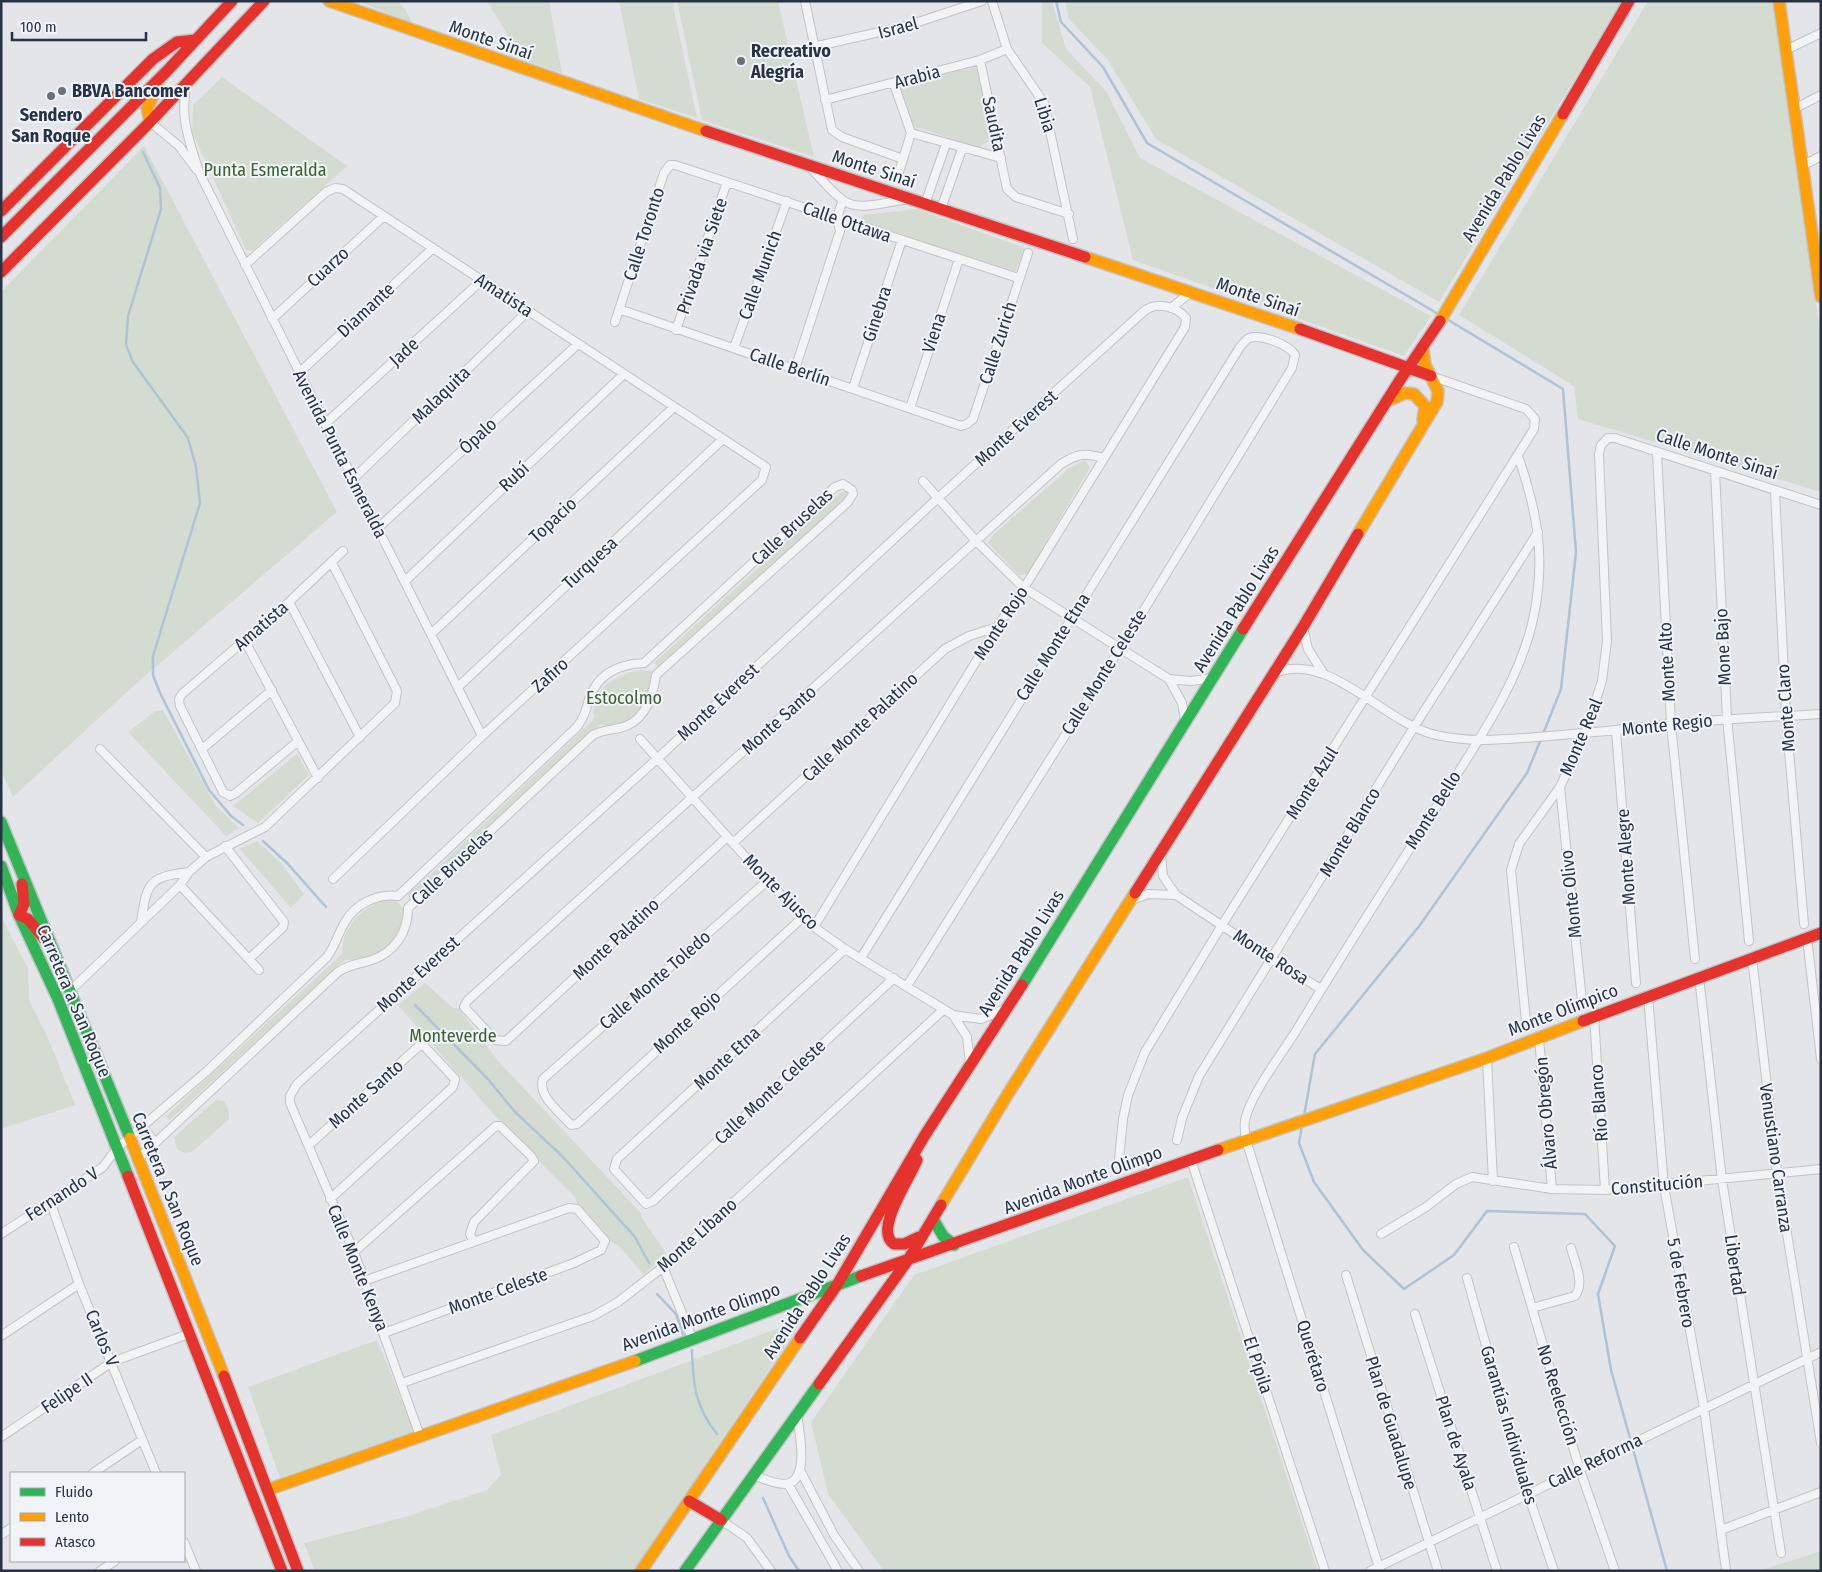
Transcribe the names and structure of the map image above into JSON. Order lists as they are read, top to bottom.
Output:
{
  "streets": {
    "main road": [
      "Monte Sinaí",
      "Avenida Pablo Livas",
      "Carretera a San Roque",
      "Monte Olimpico",
      "Avenida Monte Olimpo",
      "Carretera A San Roque"
    ],
    "street": [
      "Israel",
      "Arabia",
      "Libia",
      "Saudita",
      "Calle Ottawa",
      "Calle Toronto",
      "Privada via Siete",
      "Cuarzo",
      "Calle Munich",
      "Amatista",
      "Diamante",
      "Ginebra",
      "Viena",
      "Calle Zurich",
      "Jade",
      "Calle Berlín",
      "Malaquita",
      "Monte Everest",
      "Ópalo",
      "Avenida Punta Esmeralda",
      "Calle Monte Sinaí",
      "Rubí",
      "Topacio",
      "Calle Bruselas",
      "Turquesa",
      "Monte Rojo",
      "Calle Monte Etna",
      "Mone Bajo",
      "Monte Alto",
      "Calle Monte Celeste",
      "Zafiro",
      "Monte Claro",
      "Monte Santo",
      "Monte Regio",
      "Calle Monte Palatino",
      "Monte Real",
      "Monte Azul",
      "Monte Bello",
      "Monte Blanco",
      "Monte Alegre",
      "Monte Ajusco",
      "Monte Olivo",
      "Monte Palatino",
      "Monte Rosa",
      "Calle Monte Toledo",
      "Monte Etna",
      "Río Blanco",
      "Álvaro Obregón",
      "Venustiano Carranza",
      "Constitución",
      "Fernando V",
      "Monte Líbano",
      "Libertad",
      "Calle Monte Kenya",
      "5 de Febrero",
      "Monte Celeste",
      "Carlos V",
      "Querétaro",
      "El Pípila",
      "Felipe II",
      "No Reelección",
      "Plan de Guadalupe",
      "Garantías Individuales",
      "Plan de Ayala",
      "Calle Reforma"
    ]
  },
  "crossings": [
    ["Monte Sinaí", "Avenida Pablo Livas"],
    ["Arabia", "Libia"],
    ["Arabia", "Saudita"],
    ["Libia", "Saudita"],
    ["Avenida Pablo Livas", "Monte Ajusco"],
    ["Avenida Pablo Livas", "Avenida Monte Olimpo"],
    ["Calle Ottawa", "Calle Toronto"],
    ["Calle Ottawa", "Privada via Siete"],
    ["Calle Ottawa", "Calle Munich"],
    ["Calle Ottawa", "Ginebra"],
    ["Calle Ottawa", "Viena"],
    ["Calle Ottawa", "Calle Zurich"],
    ["Calle Toronto", "Calle Berlín"],
    ["Privada via Siete", "Calle Berlín"],
    ["Cuarzo", "Amatista"],
    ["Cuarzo", "Avenida Punta Esmeralda"],
    ["Calle Munich", "Calle Berlín"],
    ["Amatista", "Diamante"],
    ["Amatista", "Jade"],
    ["Amatista", "Malaquita"],
    ["Amatista", "Ópalo"],
    ["Amatista", "Avenida Punta Esmeralda"],
    ["Amatista", "Rubí"],
    ["Amatista", "Topacio"],
    ["Amatista", "Turquesa"],
    ["Amatista", "Zafiro"],
    ["Diamante", "Avenida Punta Esmeralda"],
    ["Ginebra", "Calle Berlín"],
    ["Viena", "Calle Berlín"],
    ["Calle Zurich", "Calle Berlín"],
    ["Jade", "Avenida Punta Esmeralda"],
    ["Malaquita", "Avenida Punta Esmeralda"],
    ["Monte Everest", "Monte Rojo"],
    ["Monte Everest", "Monte Ajusco"],
    ["Monte Everest", "Calle Monte Kenya"],
    ["Ópalo", "Avenida Punta Esmeralda"],
    ["Avenida Punta Esmeralda", "Rubí"],
    ["Avenida Punta Esmeralda", "Topacio"],
    ["Avenida Punta Esmeralda", "Turquesa"],
    ["Avenida Punta Esmeralda", "Zafiro"],
    ["Calle Monte Sinaí", "Mone Bajo"],
    ["Calle Monte Sinaí", "Monte Alto"],
    ["Calle Monte Sinaí", "Monte Claro"],
    ["Calle Monte Sinaí", "Monte Real"],
    ["Calle Bruselas", "Carretera A San Roque"],
    ["Calle Bruselas", "Fernando V"],
    ["Monte Rojo", "Monte Santo"],
    ["Monte Rojo", "Calle Monte Palatino"],
    ["Monte Rojo", "Monte Ajusco"],
    ["Monte Rojo", "Calle Monte Toledo"],
    ["Calle Monte Etna", "Calle Monte Celeste"],
    ["Calle Monte Etna", "Monte Ajusco"],
    ["Mone Bajo", "Monte Regio"],
    ["Monte Alto", "Monte Regio"],
    ["Calle Monte Celeste", "Monte Ajusco"],
    ["Calle Monte Celeste", "Monte Etna"],
    ["Monte Claro", "Monte Regio"],
    ["Monte Santo", "Monte Ajusco"],
    ["Monte Santo", "Monte Palatino"],
    ["Monte Santo", "Calle Monte Kenya"],
    ["Monte Regio", "Monte Real"],
    ["Monte Regio", "Monte Azul"],
    ["Monte Regio", "Monte Bello"],
    ["Monte Regio", "Monte Blanco"],
    ["Monte Regio", "Monte Alegre"],
    ["Calle Monte Palatino", "Monte Ajusco"],
    ["Calle Monte Palatino", "Monte Palatino"],
    ["Monte Real", "Monte Olivo"],
    ["Monte Azul", "Monte Bello"],
    ["Monte Azul", "Monte Rosa"],
    ["Monte Bello", "Monte Blanco"],
    ["Monte Bello", "Monte Rosa"],
    ["Monte Bello", "Avenida Monte Olimpo"],
    ["Monte Bello", "Querétaro"],
    ["Monte Blanco", "Monte Rosa"],
    ["Monte Ajusco", "Monte Palatino"],
    ["Monte Ajusco", "Calle Monte Toledo"],
    ["Monte Ajusco", "Monte Etna"],
    ["Monte Ajusco", "Monte Líbano"],
    ["Carretera a San Roque", "Carretera A San Roque"],
    ["Carretera a San Roque", "Fernando V"],
    ["Monte Olimpico", "Río Blanco"],
    ["Monte Olimpico", "Álvaro Obregón"],
    ["Monte Olimpico", "Venustiano Carranza"],
    ["Monte Olimpico", "Avenida Monte Olimpo"],
    ["Monte Olimpico", "Libertad"],
    ["Monte Olimpico", "5 de Febrero"],
    ["Río Blanco", "Constitución"],
    ["Álvaro Obregón", "Constitución"],
    ["Venustiano Carranza", "Constitución"],
    ["Venustiano Carranza", "Calle Reforma"],
    ["Avenida Monte Olimpo", "Carretera A San Roque"],
    ["Avenida Monte Olimpo", "Calle Monte Kenya"],
    ["Avenida Monte Olimpo", "Querétaro"],
    ["Avenida Monte Olimpo", "El Pípila"],
    ["Constitución", "Libertad"],
    ["Constitución", "5 de Febrero"],
    ["Carretera A San Roque", "Fernando V"],
    ["Carretera A San Roque", "Felipe II"],
    ["Fernando V", "Carlos V"],
    ["Monte Líbano", "Calle Monte Kenya"],
    ["Libertad", "Calle Reforma"],
    ["Calle Monte Kenya", "Monte Celeste"],
    ["5 de Febrero", "Calle Reforma"],
    ["Carlos V", "Felipe II"],
    ["Querétaro", "Calle Reforma"],
    ["No Reelección", "Calle Reforma"],
    ["Plan de Guadalupe", "Calle Reforma"],
    ["Garantías Individuales", "Calle Reforma"],
    ["Plan de Ayala", "Calle Reforma"]
  ],
  "parks": ["Punta Esmeralda", "Estocolmo", "Monteverde"],
  "places": ["Recreativo Alegría", "BBVA Bancomer", "Sendero San Roque"],
  "legend": ["Fluido", "Lento", "Atasco"],
  "scale_bar": "100 m"
}
